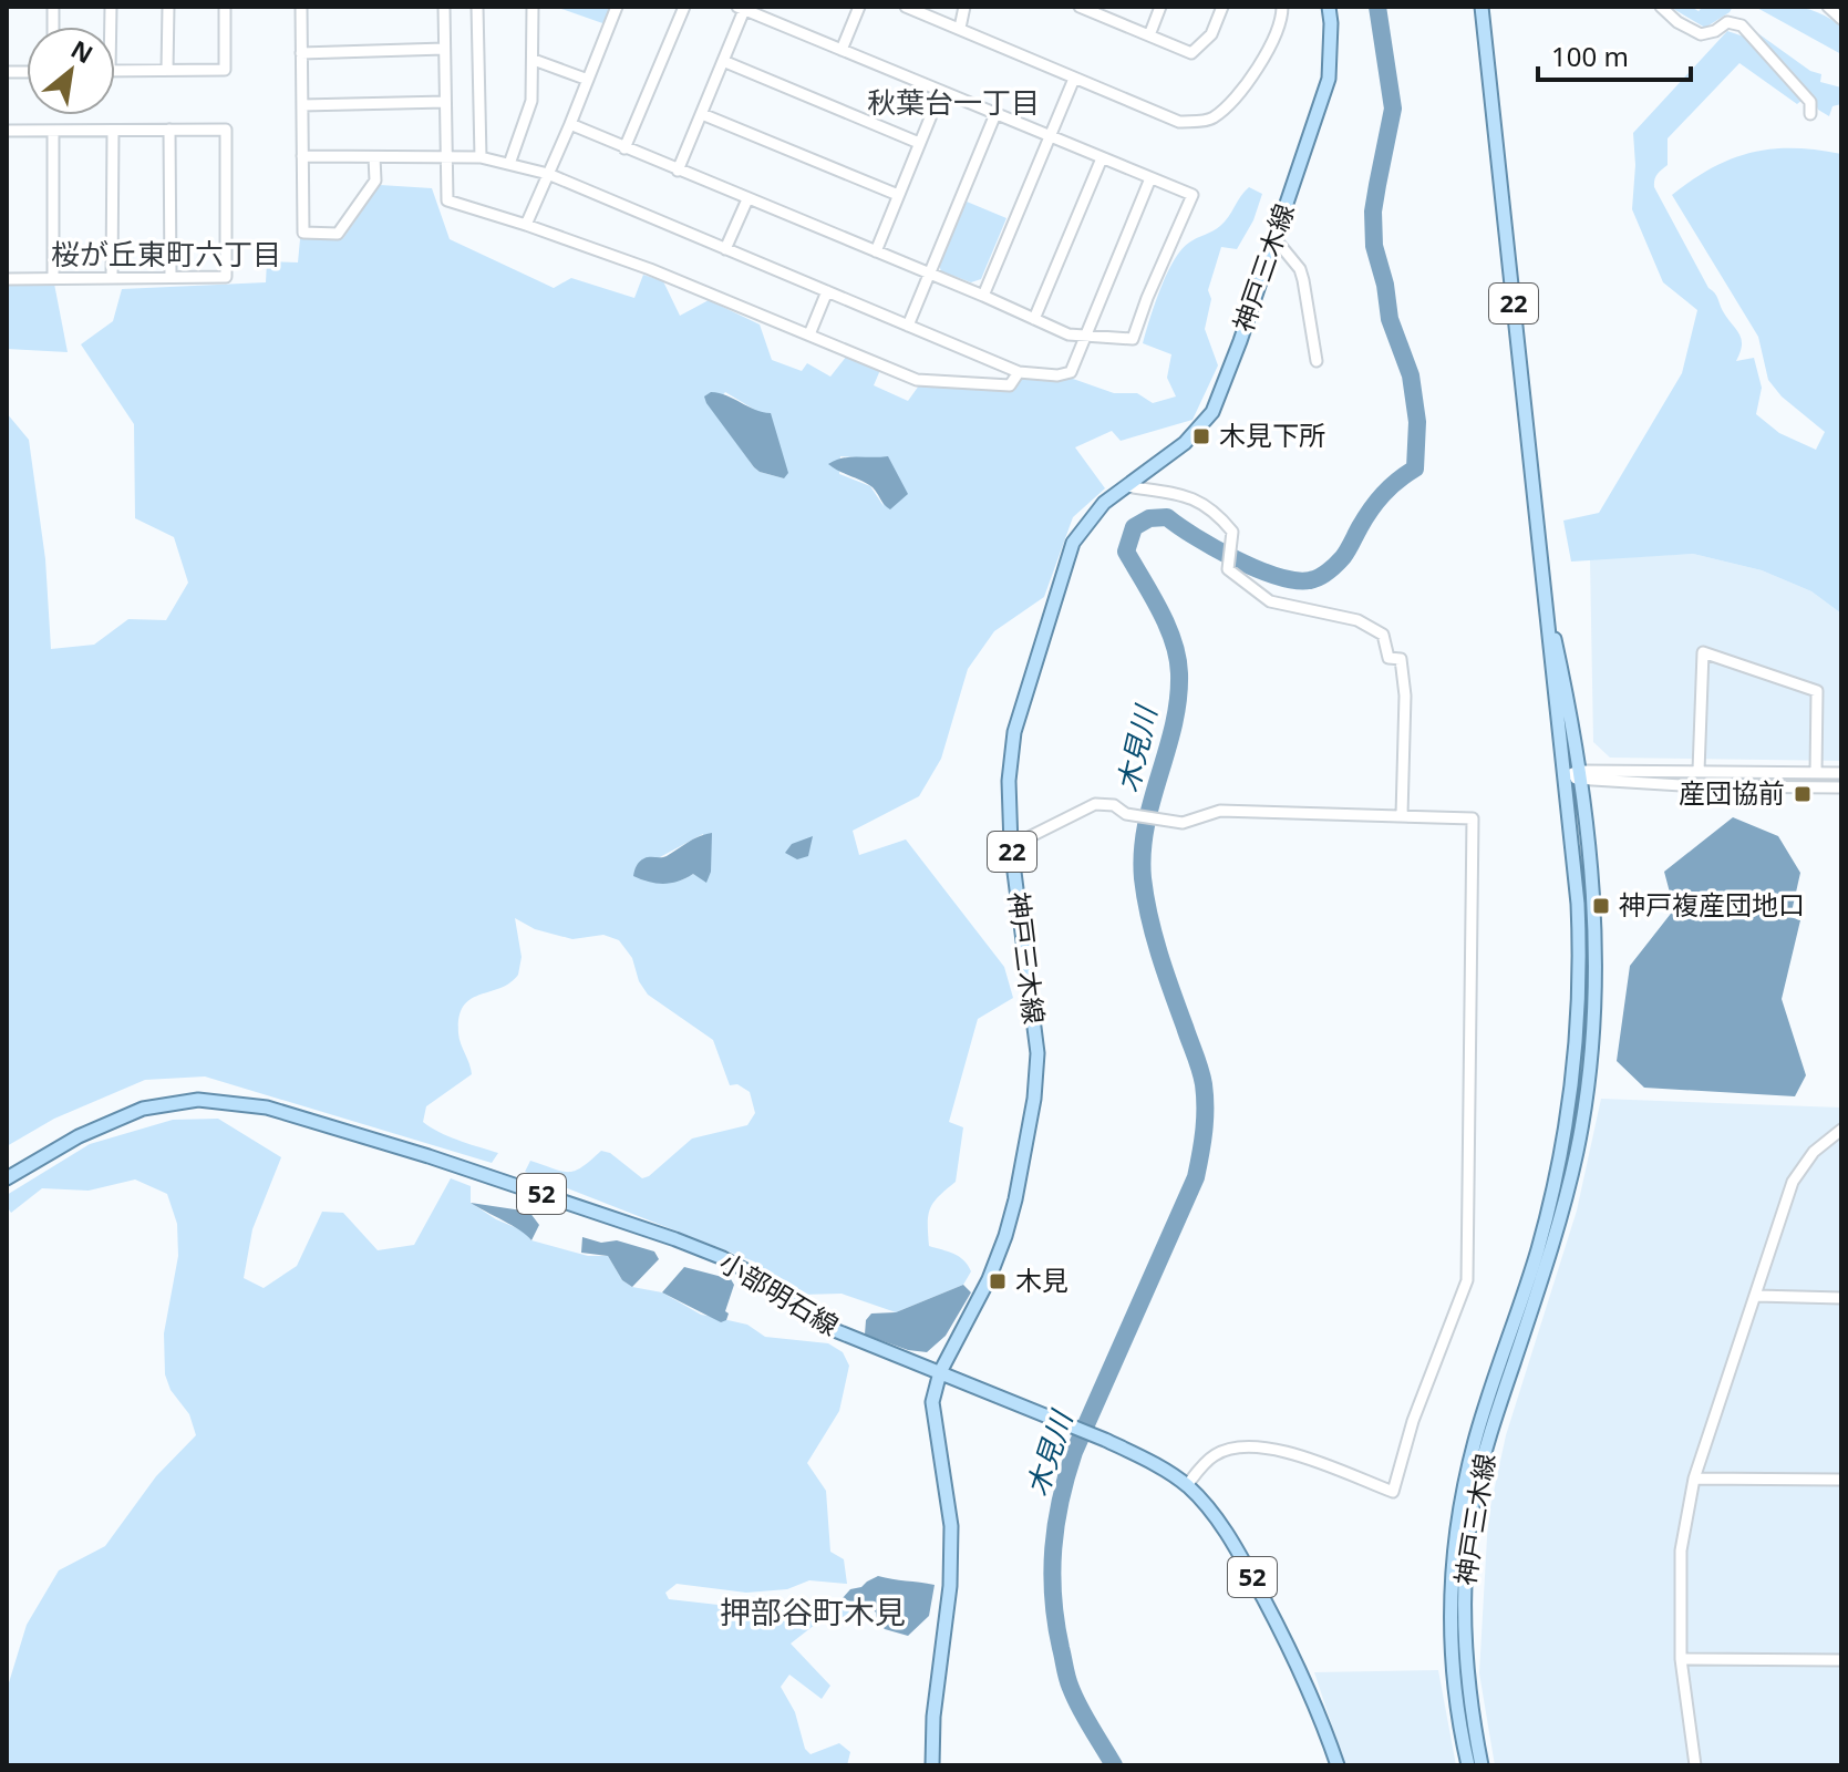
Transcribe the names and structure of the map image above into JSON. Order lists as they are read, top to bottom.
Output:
{
  "streets": {
    "main road": [
      "神戸三木線",
      "22",
      "52",
      "小部明石線"
    ]
  },
  "crossings": [
    ["神戸三木線", "小部明石線"]
  ],
  "districts": ["秋葉台一丁目", "桜が丘東町六丁目", "押部谷町木見"],
  "water": ["木見川"],
  "places": {
    "transit": [
      "木見下所",
      "産団協前",
      "神戸複産団地口",
      "木見"
    ]
  },
  "scale_bar": "100 m",
  "north": "top right"
}
